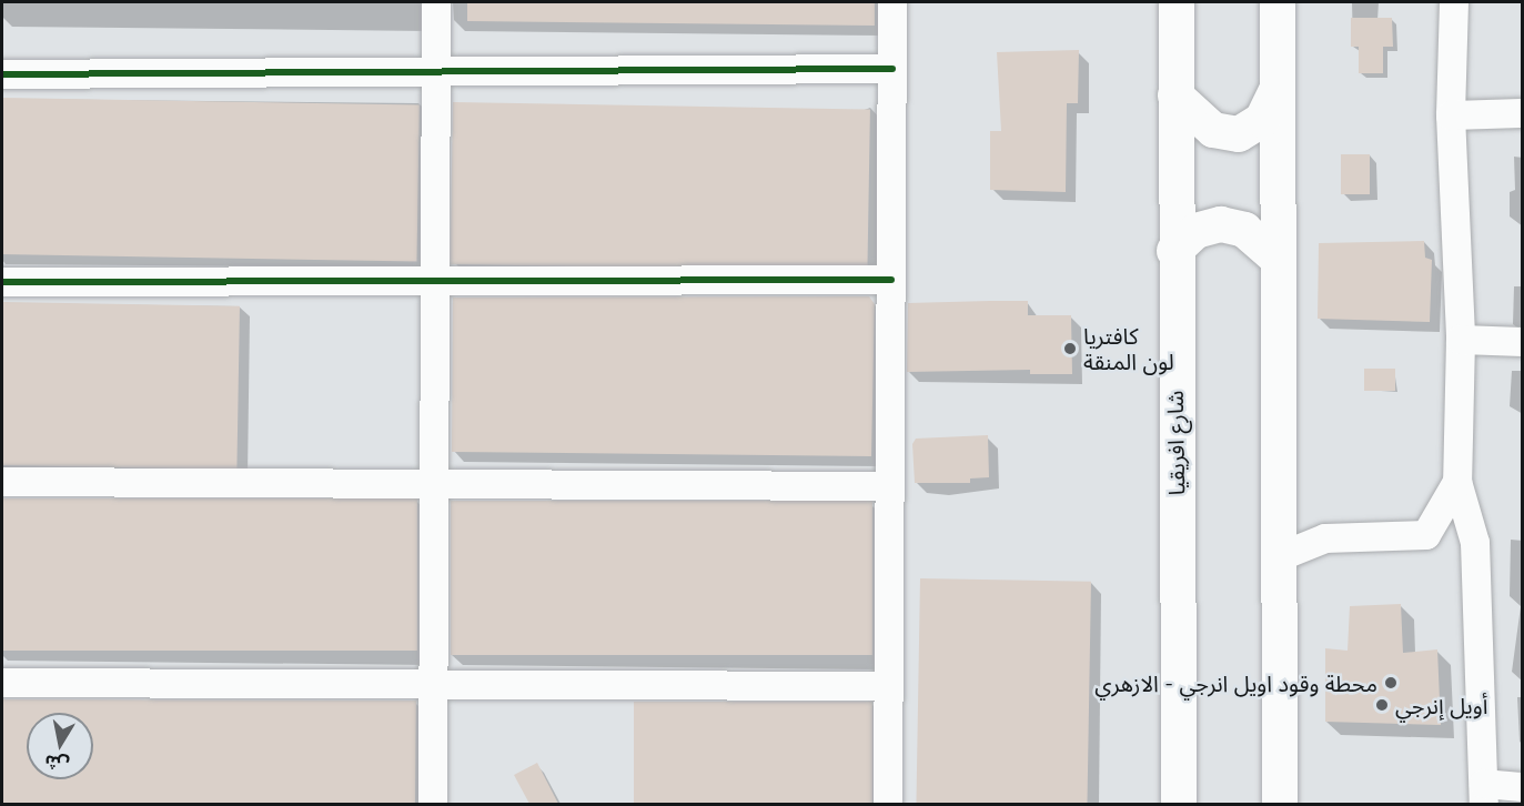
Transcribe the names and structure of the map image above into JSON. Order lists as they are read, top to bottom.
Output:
{
  "streets": {
    "street": ["شارع افريقيا"]
  },
  "places": ["كافتريا لون المنقة", "محطة وقود اويل انرجي - الازهري", "أويل إنرجي"],
  "north": "bottom"
}
